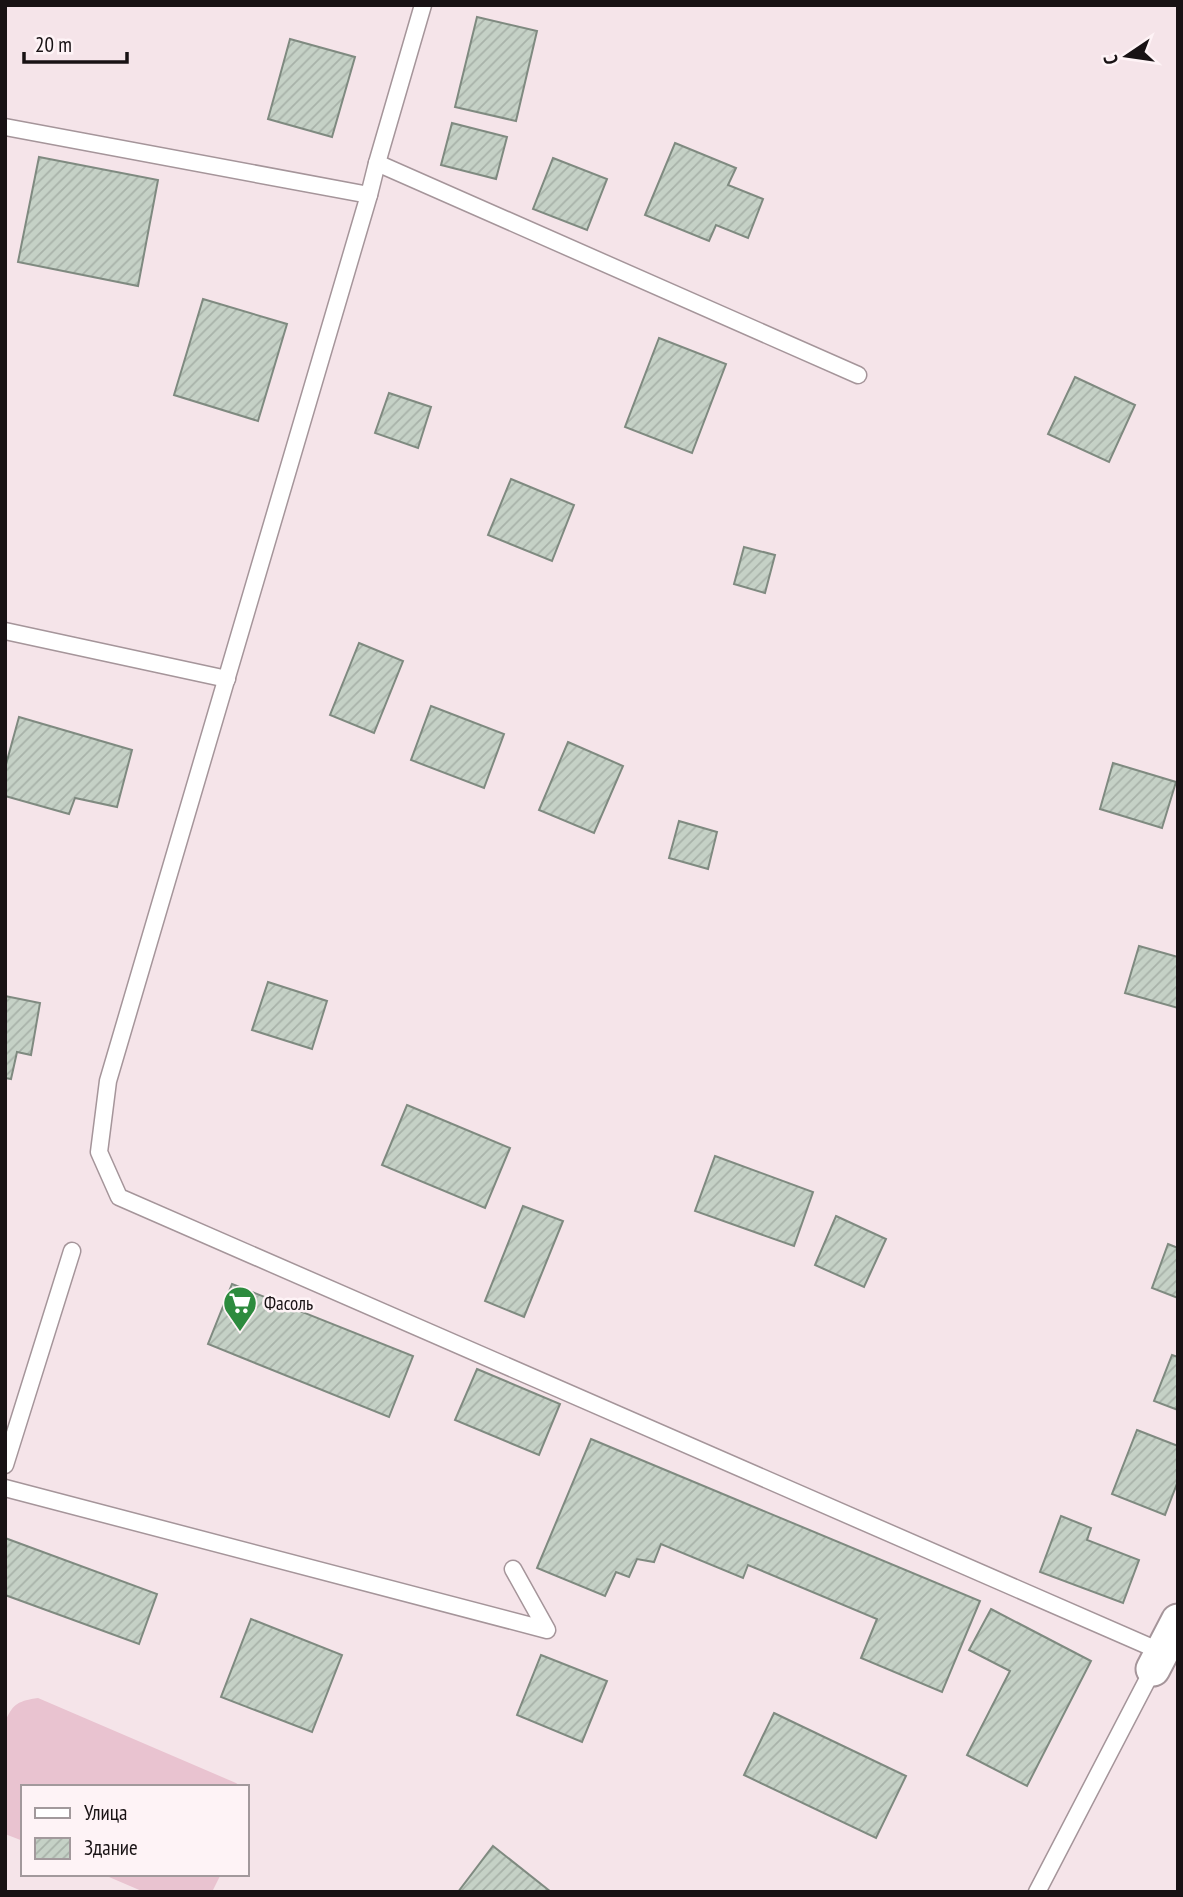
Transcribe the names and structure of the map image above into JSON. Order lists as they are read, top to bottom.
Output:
{
  "places": {
    "supermarket": ["Фасоль"]
  },
  "legend": ["Улица", "Здание"],
  "scale_bar": "20 m",
  "north": "left"
}
